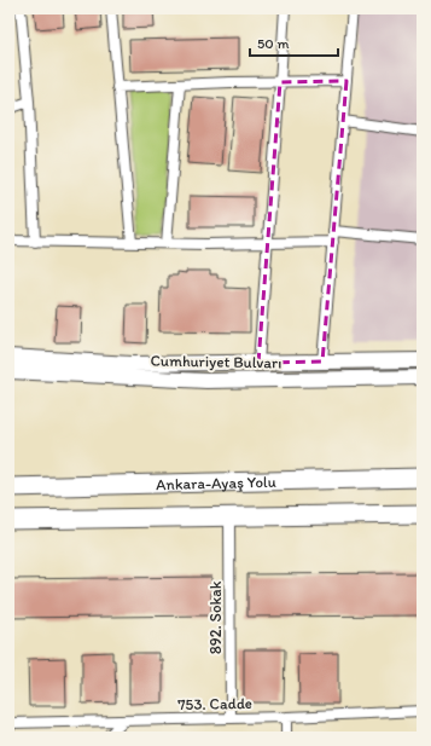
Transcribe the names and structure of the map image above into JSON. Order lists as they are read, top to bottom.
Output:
{
  "streets": {
    "highway": ["Ankara-Ayaş Yolu"],
    "main road": ["Cumhuriyet Bulvarı"],
    "street": ["892. Sokak", "753. Cadde"]
  },
  "crossings": [
    ["892. Sokak", "753. Cadde"]
  ],
  "scale_bar": "50 m"
}
